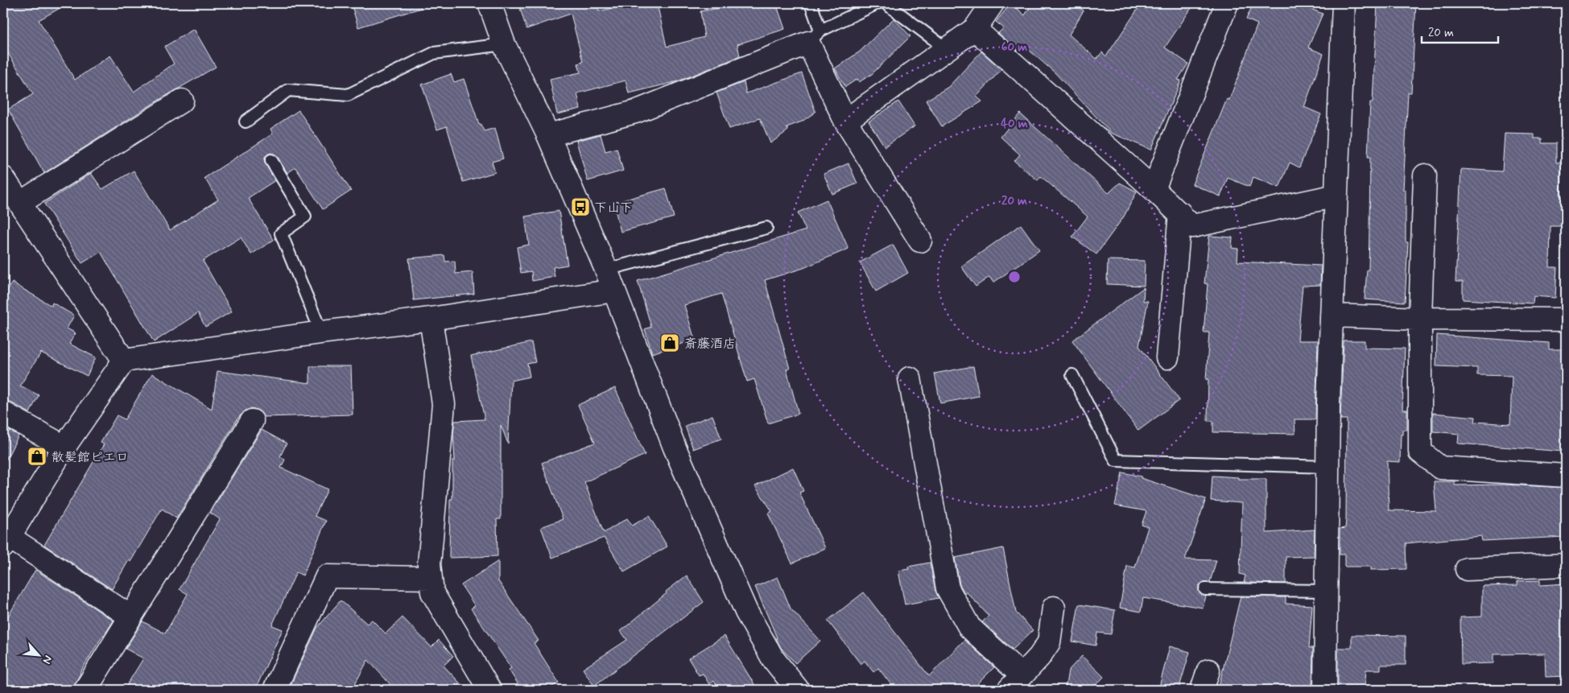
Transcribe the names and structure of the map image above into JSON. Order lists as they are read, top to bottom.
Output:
{
  "places": {
    "bus stop": ["下山下"],
    "shop": ["斎藤酒店", "散髪館ピエロ"]
  },
  "scale_bar": "20 m",
  "north": "bottom right",
  "rings": ["60 m", "40 m", "20 m"]
}
